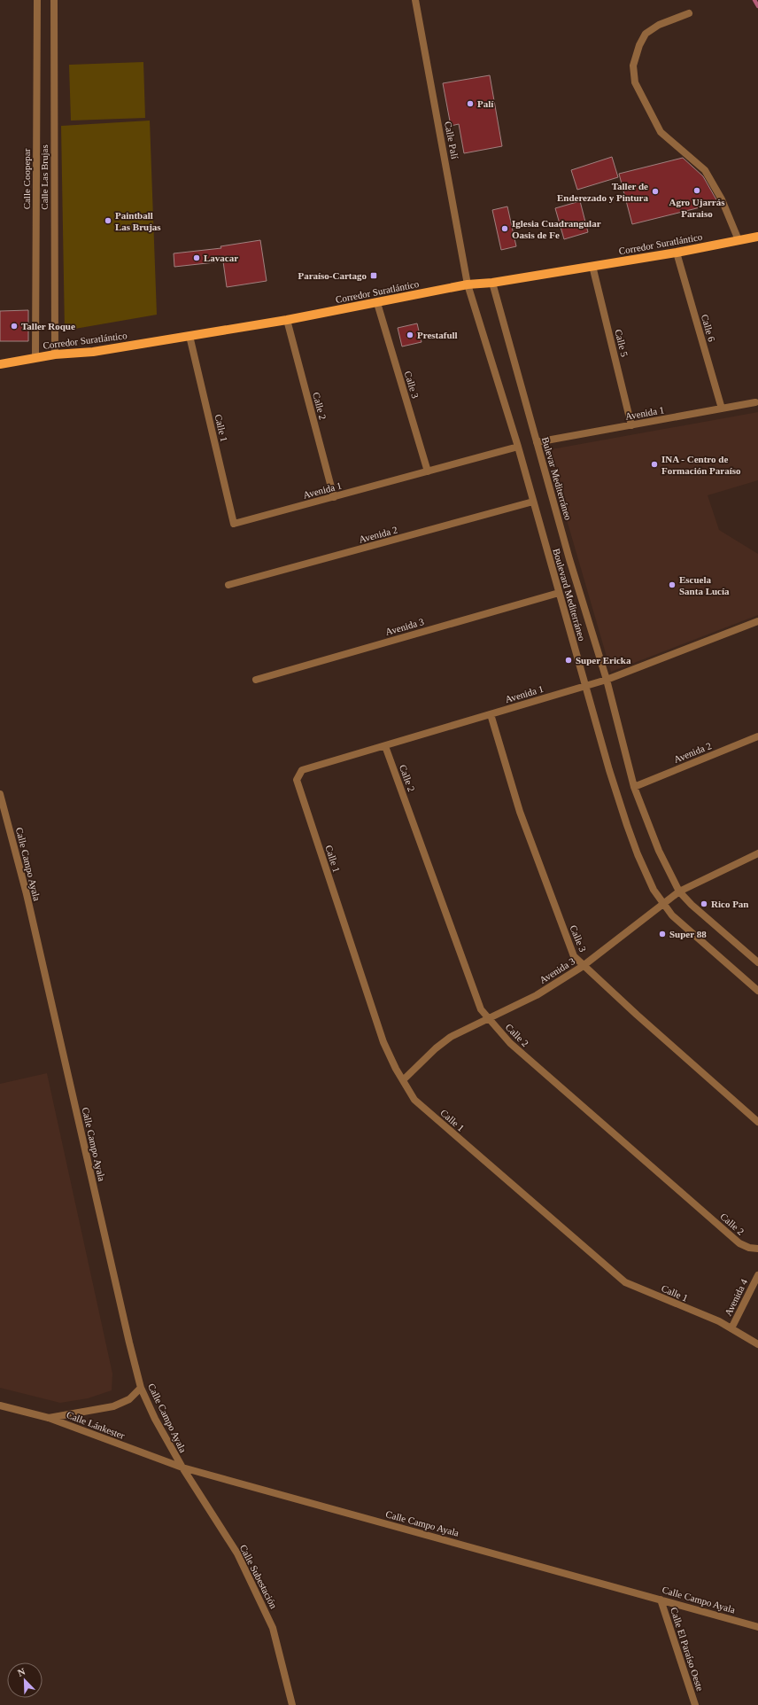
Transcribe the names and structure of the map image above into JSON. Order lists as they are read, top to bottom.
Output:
{
  "streets": {
    "main road": ["Corredor Suratlántico"],
    "street": [
      "Calle Palí",
      "Calle Las Brujas",
      "Calle Coopepar",
      "Calle 6",
      "Calle 5",
      "Calle 3",
      "Calle 2",
      "Avenida 1",
      "Calle 1",
      "Bulevar Mediterráneo",
      "Avenida 2",
      "Boulevard Mediterráneo",
      "Avenida 3",
      "Calle Campo Ayala",
      "Avenida 4",
      "Calle Lánkester",
      "Calle Subestación",
      "Calle El Paraíso Oeste"
    ]
  },
  "crossings": [
    ["Calle Palí", "Corredor Suratlántico"],
    ["Calle Palí", "Boulevard Mediterráneo"],
    ["Calle Las Brujas", "Corredor Suratlántico"],
    ["Calle Coopepar", "Corredor Suratlántico"],
    ["Corredor Suratlántico", "Calle 6"],
    ["Corredor Suratlántico", "Calle 5"],
    ["Corredor Suratlántico", "Calle 3"],
    ["Corredor Suratlántico", "Calle 2"],
    ["Corredor Suratlántico", "Calle 1"],
    ["Corredor Suratlántico", "Bulevar Mediterráneo"],
    ["Corredor Suratlántico", "Boulevard Mediterráneo"],
    ["Calle 6", "Avenida 1"],
    ["Calle 5", "Avenida 1"],
    ["Calle 3", "Avenida 1"],
    ["Calle 3", "Avenida 3"],
    ["Calle 2", "Avenida 1"],
    ["Calle 2", "Avenida 3"],
    ["Avenida 1", "Calle 1"],
    ["Avenida 1", "Bulevar Mediterráneo"],
    ["Avenida 1", "Boulevard Mediterráneo"],
    ["Calle 1", "Avenida 3"],
    ["Calle 1", "Avenida 4"],
    ["Avenida 2", "Boulevard Mediterráneo"],
    ["Boulevard Mediterráneo", "Avenida 3"],
    ["Calle Campo Ayala", "Calle Lánkester"],
    ["Calle Campo Ayala", "Calle Subestación"],
    ["Calle Campo Ayala", "Calle El Paraíso Oeste"],
    ["Calle Lánkester", "Calle Subestación"]
  ],
  "places": {
    "other": [
      "Palí",
      "Agro Ujarrás Paraiso",
      "Taller de Enderezado y Pintura",
      "Paintball Las Brujas",
      "Iglesia Cuadrangular Oasis de Fe",
      "Lavacar",
      "Taller Roque",
      "Prestafull",
      "INA - Centro de Formación Paraíso",
      "Escuela Santa Lucía",
      "Super Ericka",
      "Rico Pan",
      "Super 88"
    ],
    "transit": ["Paraíso-Cartago"]
  },
  "north": "top left"
}
